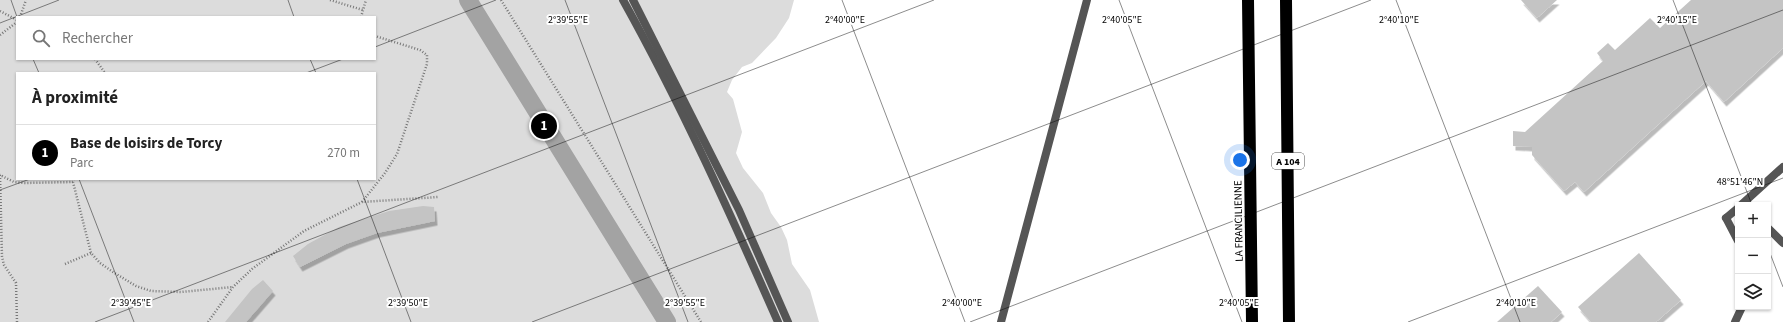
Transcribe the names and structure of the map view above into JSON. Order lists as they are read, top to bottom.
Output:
{
  "streets": {
    "highway": ["A 104", "LA FRANCILIENNE"]
  },
  "page": {
    "search": "Rechercher",
    "heading": "À proximité",
    "pins": "1",
    "list": [
      {
        "mark": "1",
        "name": "Base de loisirs de Torcy",
        "note": "Parc",
        "value": "270 m"
      }
    ],
    "map_buttons": ["+", "−"]
  },
  "coordinates": [
    "2°39'55\"E",
    "2°40'00\"E",
    "2°40'05\"E",
    "2°40'10\"E",
    "2°40'15\"E",
    "48°51'46\"N",
    "2°39'45\"E",
    "2°39'50\"E"
  ]
}
